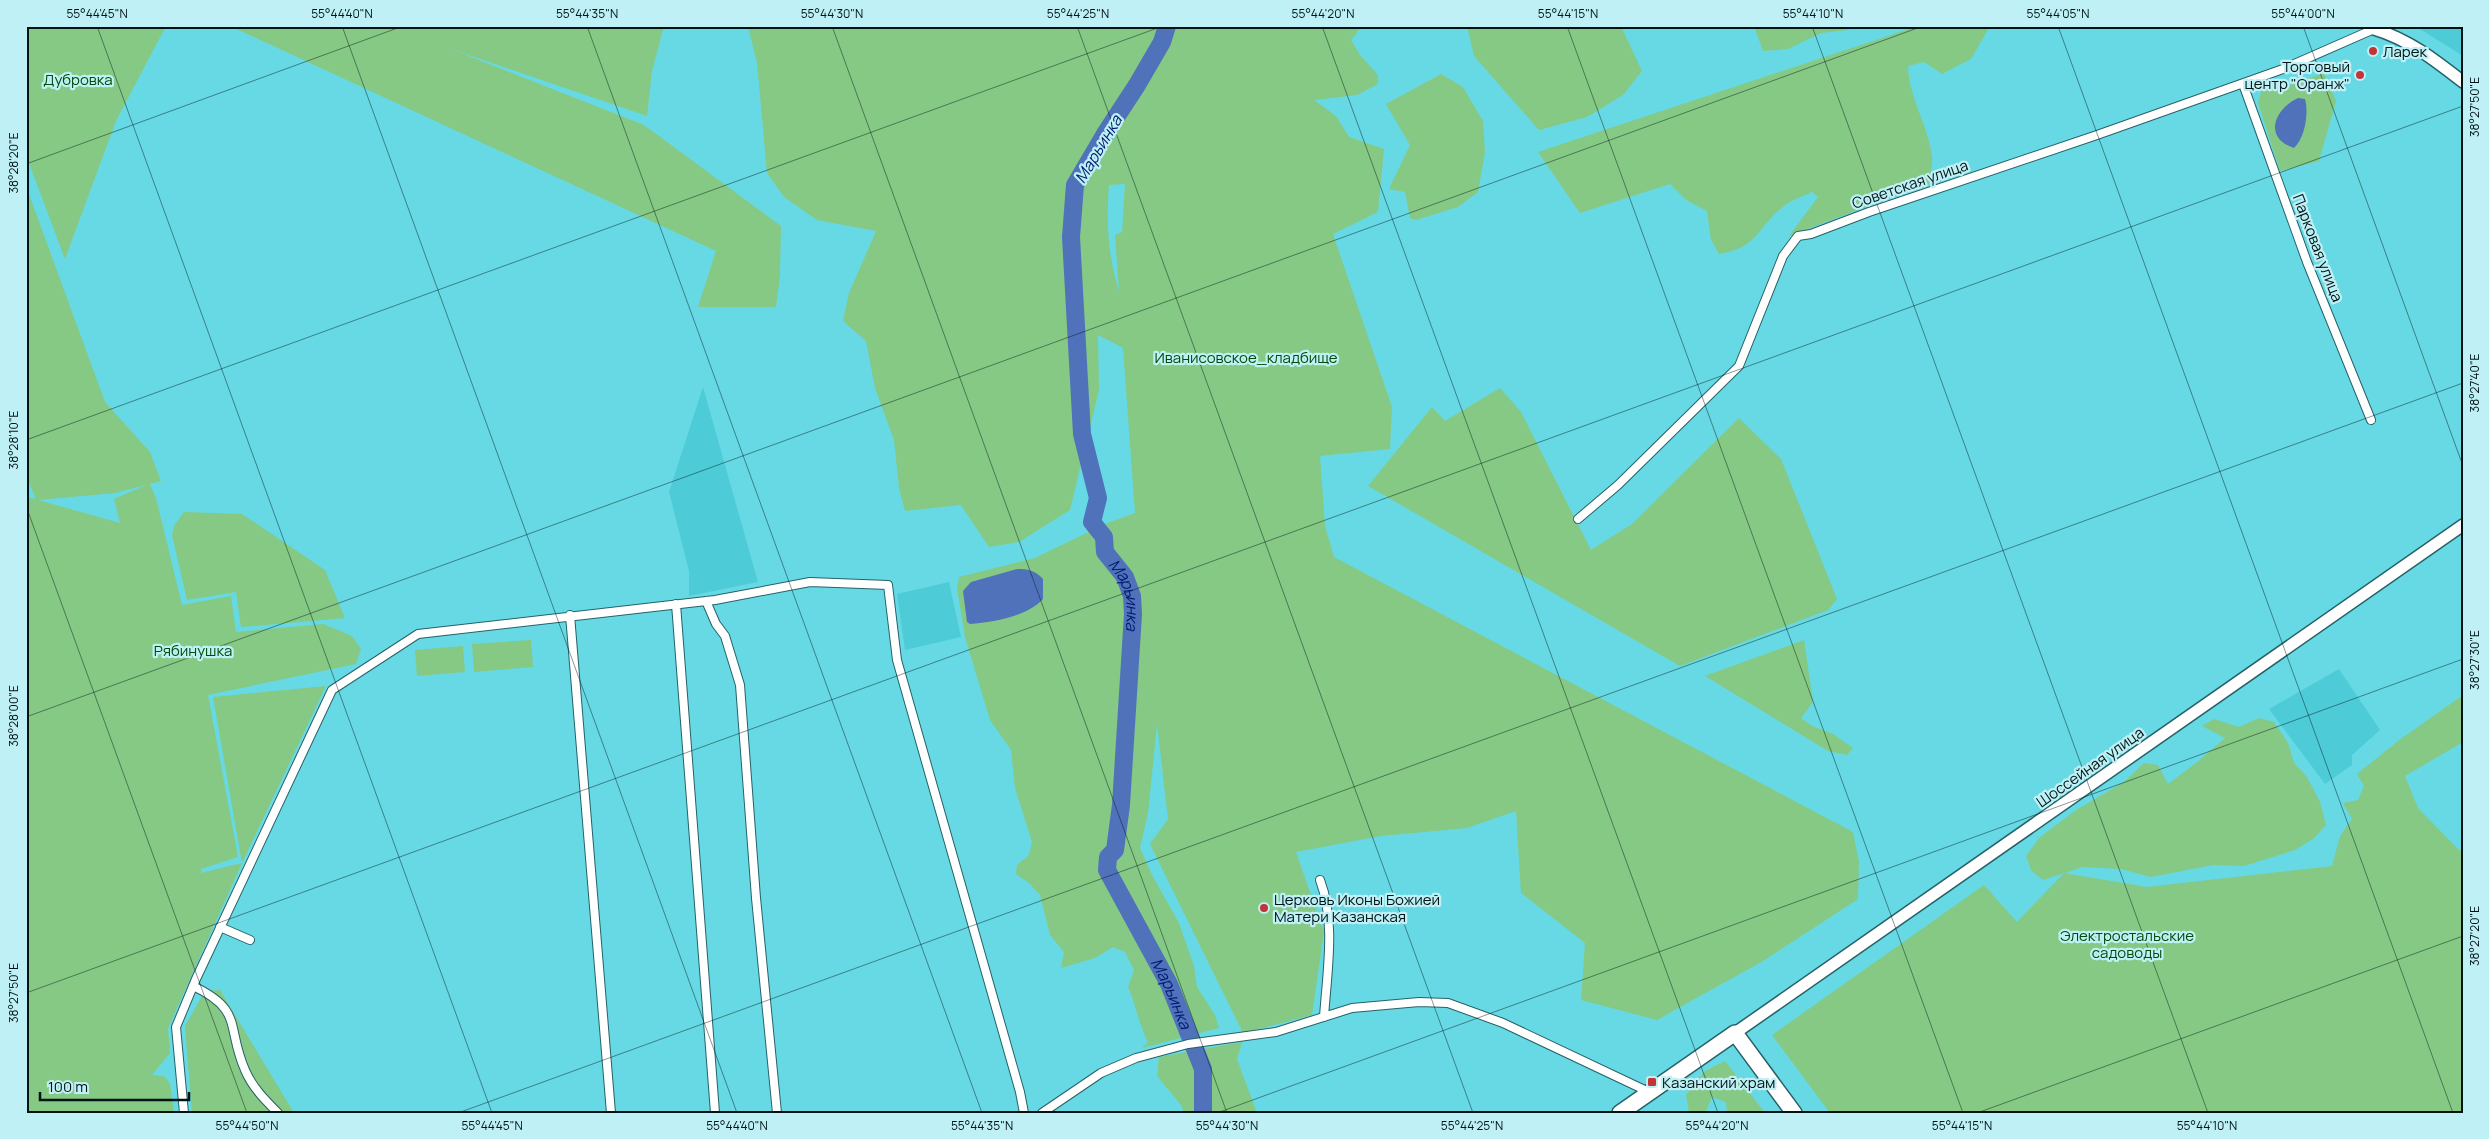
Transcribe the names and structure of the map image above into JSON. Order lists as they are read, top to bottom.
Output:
{
  "streets": {
    "street": ["Советская улица", "Парковая улица", "Шоссейная улица"]
  },
  "crossings": [
    ["Советская улица", "Парковая улица"]
  ],
  "water": ["Марьинка"],
  "parks": [
    "Дубровка",
    "Иванисовское_кладбище",
    "Рябинушка",
    "Электростальские садоводы"
  ],
  "places": {
    "other": ["Ларек", "Торговый центр \"Оранж\"", "Церковь Иконы Божией Матери Казанская"],
    "transit": ["Казанский храм"]
  },
  "scale_bar": "100 m",
  "coordinates": [
    "55°44'45\"N",
    "55°44'40\"N",
    "55°44'35\"N",
    "55°44'30\"N",
    "55°44'25\"N",
    "55°44'20\"N",
    "55°44'15\"N",
    "55°44'10\"N",
    "55°44'05\"N",
    "55°44'00\"N",
    "38°27'50\"E",
    "38°28'20\"E",
    "38°27'40\"E",
    "38°28'10\"E",
    "38°27'30\"E",
    "38°28'00\"E",
    "38°27'20\"E",
    "55°44'50\"N"
  ]
}
